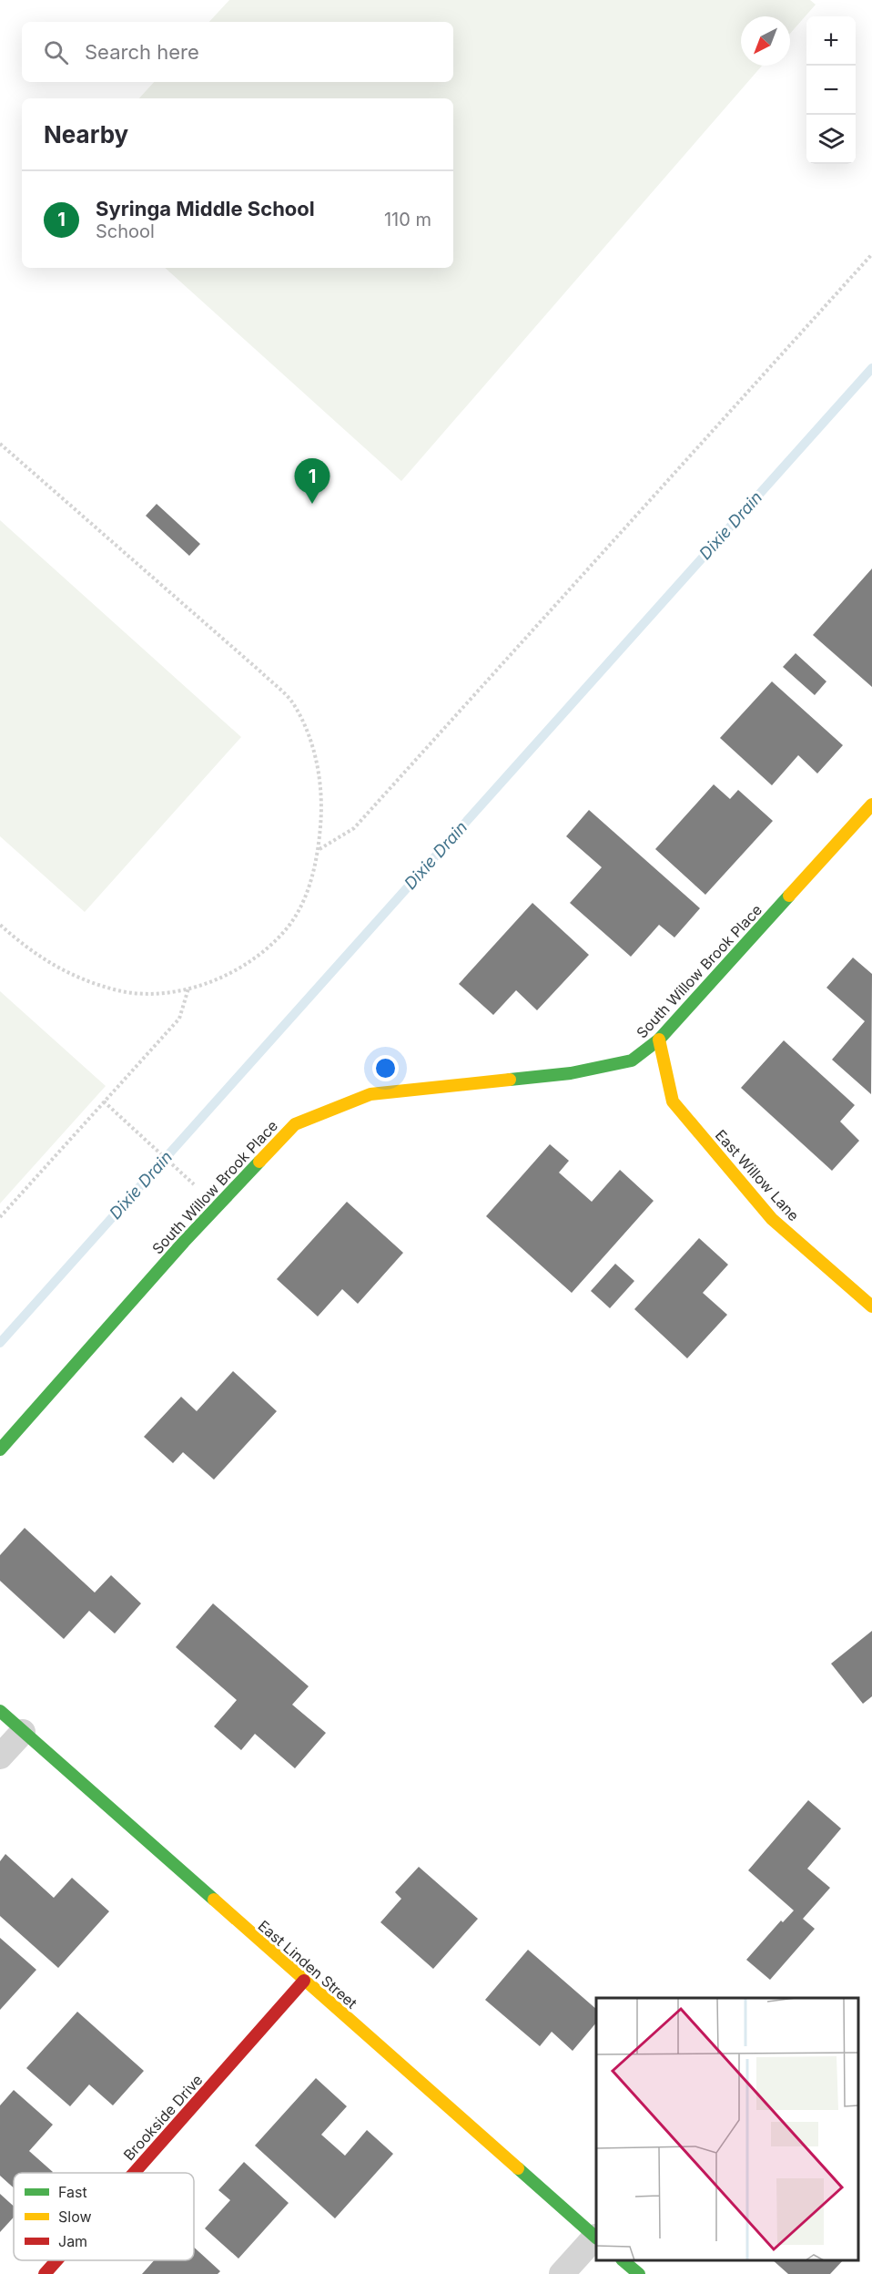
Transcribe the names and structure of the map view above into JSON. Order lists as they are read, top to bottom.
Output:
{
  "streets": {
    "street": [
      "South Willow Brook Place",
      "East Willow Lane",
      "East Linden Street",
      "Brookside Drive"
    ]
  },
  "crossings": [
    ["South Willow Brook Place", "East Willow Lane"],
    ["East Linden Street", "Brookside Drive"]
  ],
  "water": ["Dixie Drain"],
  "legend": ["Fast", "Slow", "Jam"],
  "north": "bottom left",
  "page": {
    "map_buttons": ["+", "−"],
    "search": "Search here",
    "heading": "Nearby",
    "list": [
      {
        "mark": "1",
        "name": "Syringa Middle School",
        "note": "School",
        "value": "110 m"
      }
    ],
    "pins": "1"
  }
}
